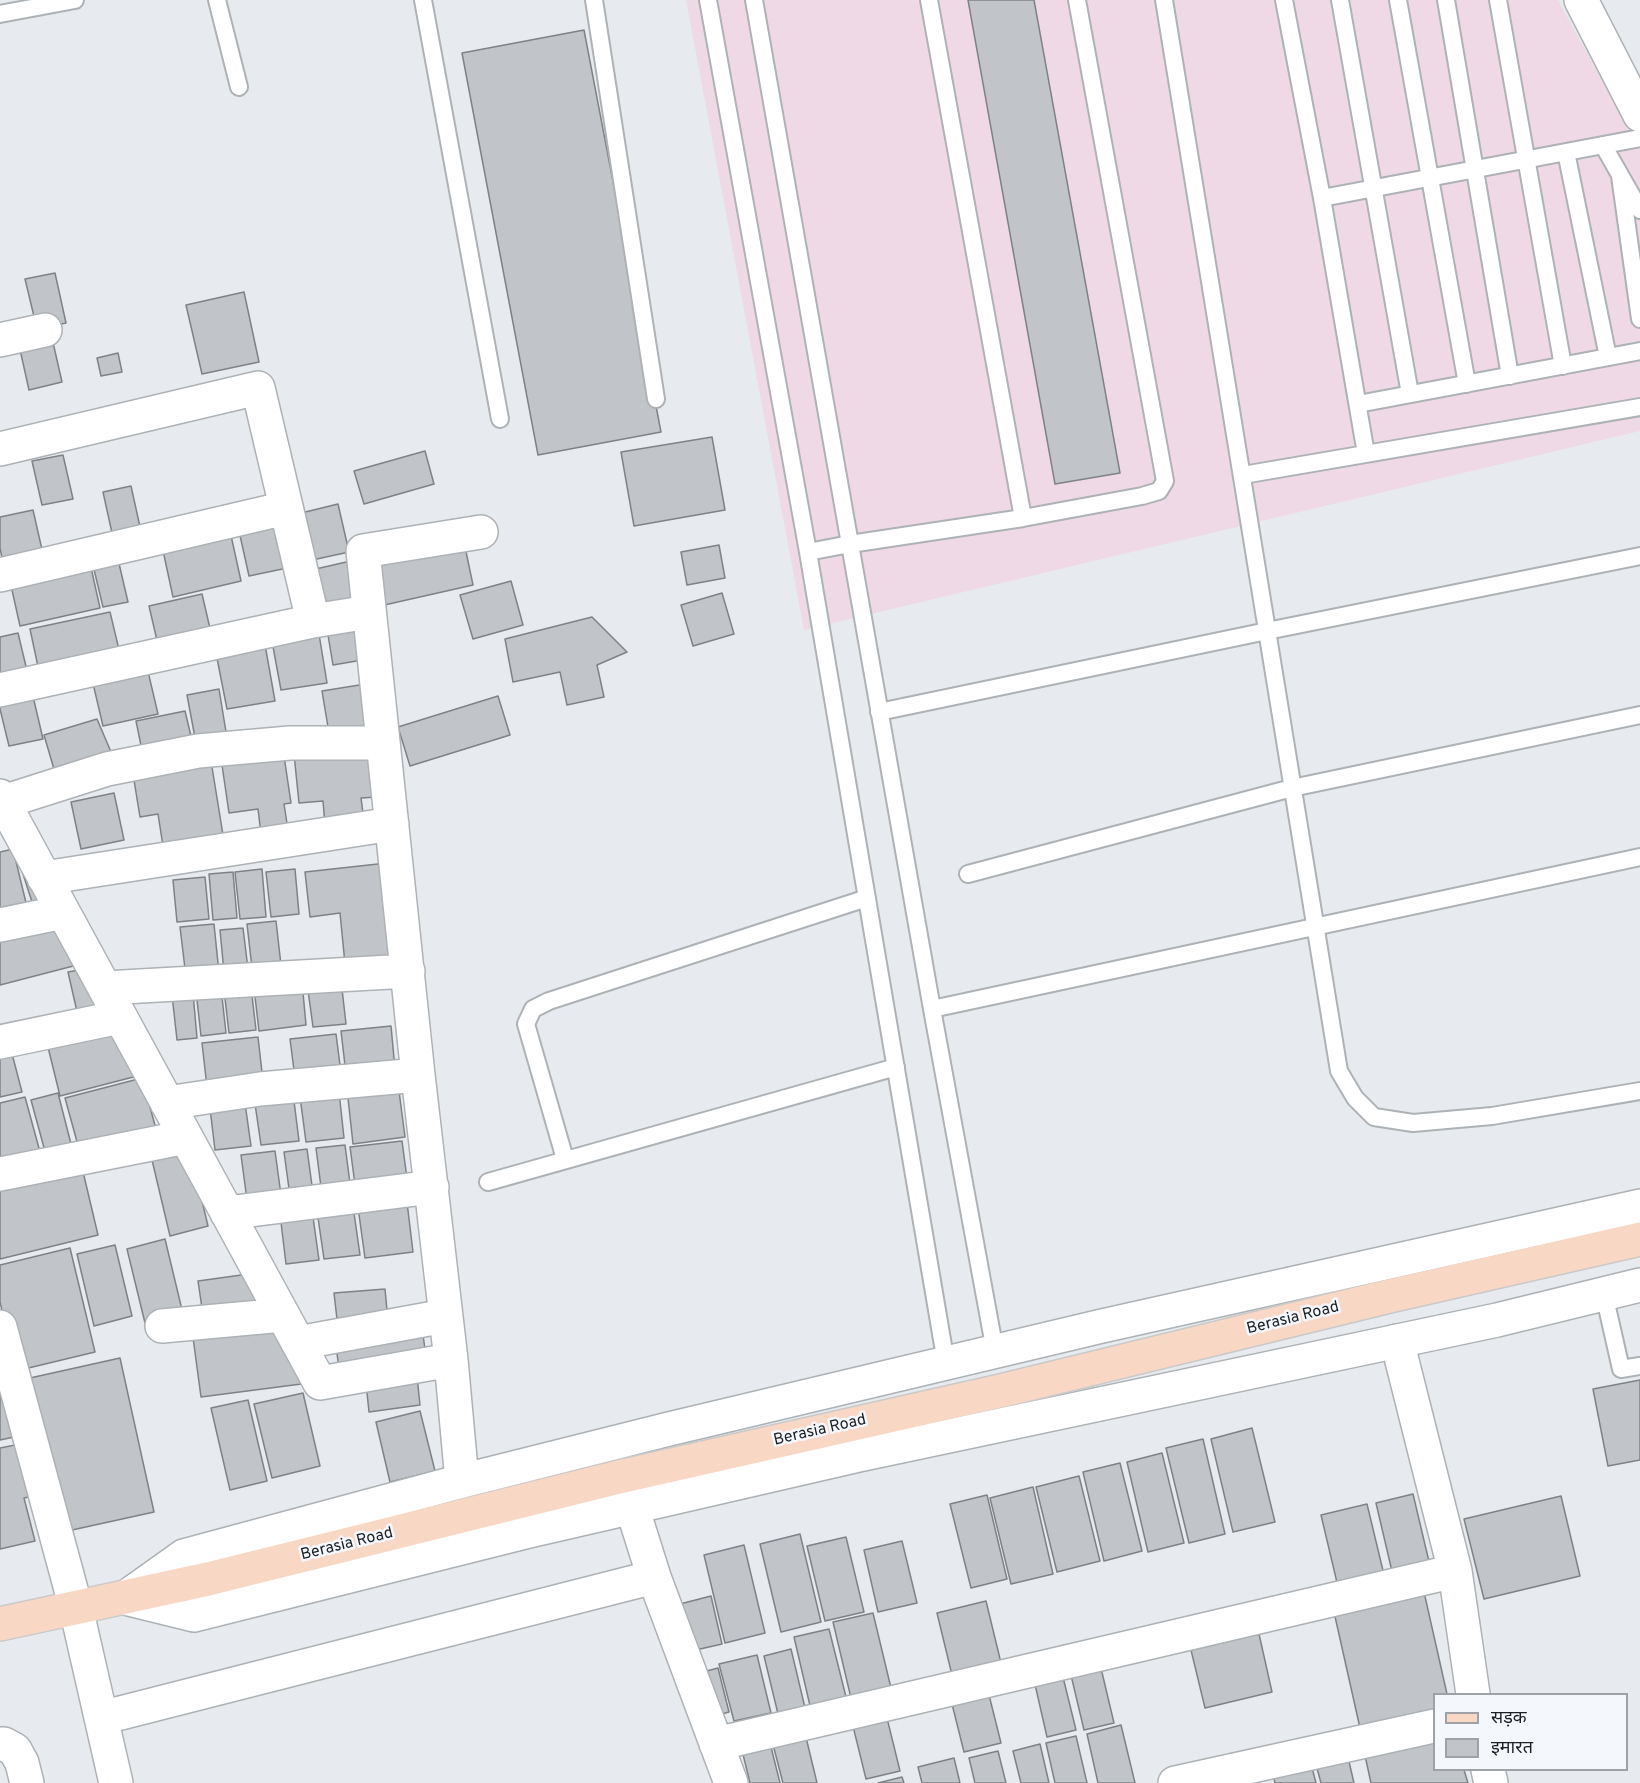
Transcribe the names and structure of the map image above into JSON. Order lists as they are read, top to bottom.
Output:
{
  "streets": {
    "main road": ["Berasia Road"]
  },
  "legend": ["सड़क", "इमारत"]
}
